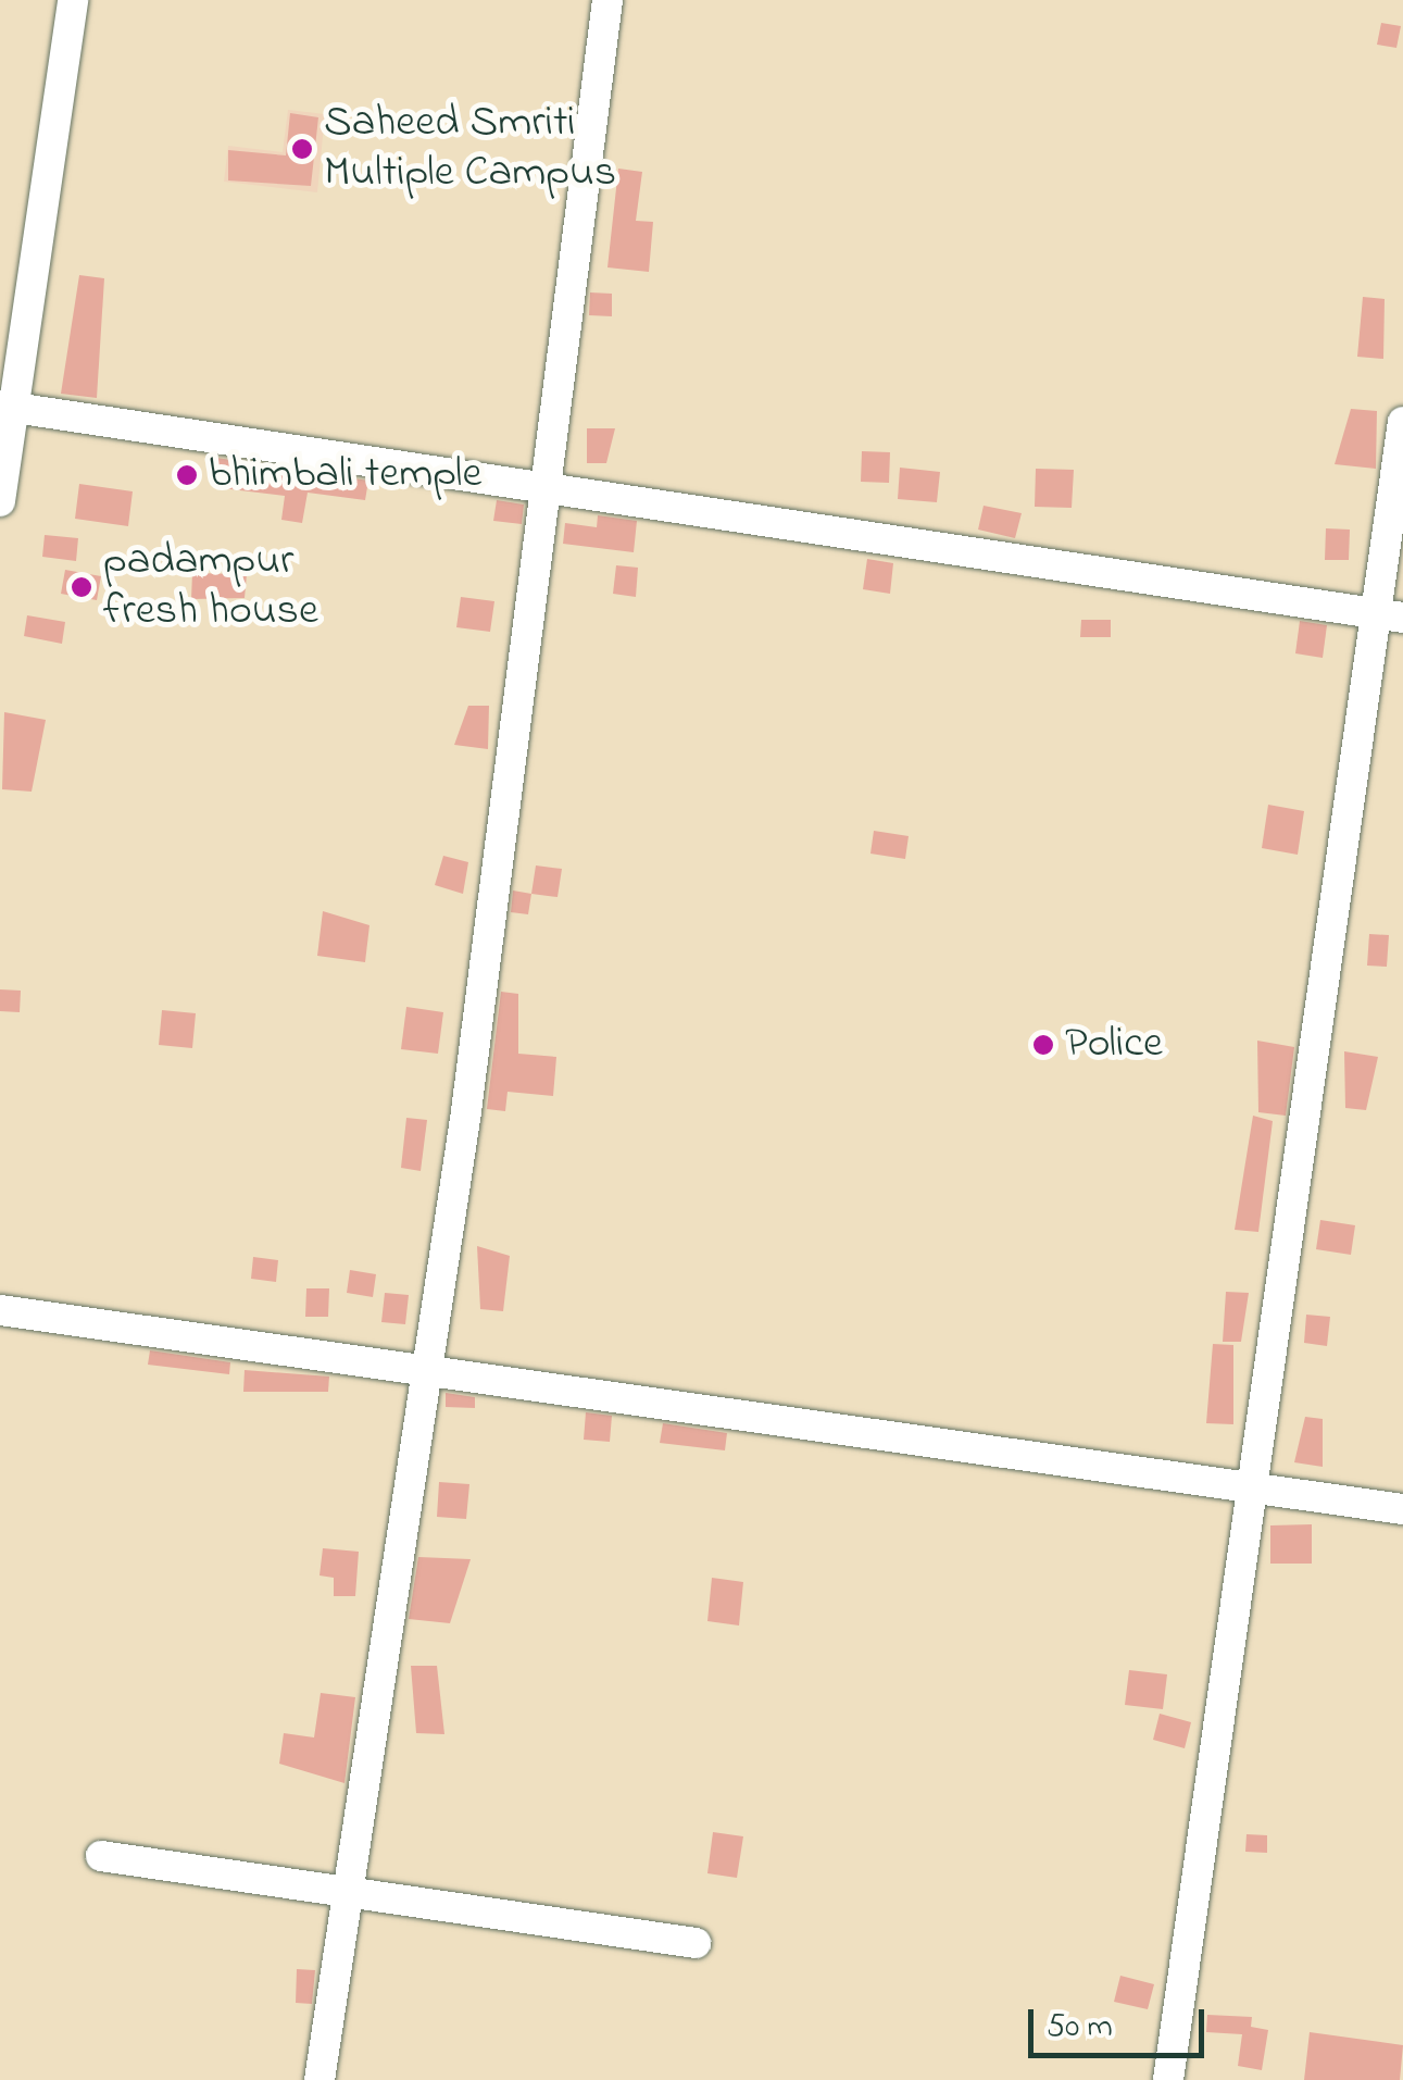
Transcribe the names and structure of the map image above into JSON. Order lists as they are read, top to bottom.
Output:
{
  "places": [
    "Saheed Smriti Multiple Campus",
    "bhimbali temple",
    "padampur fresh house",
    "Police"
  ],
  "scale_bar": "50 m"
}
